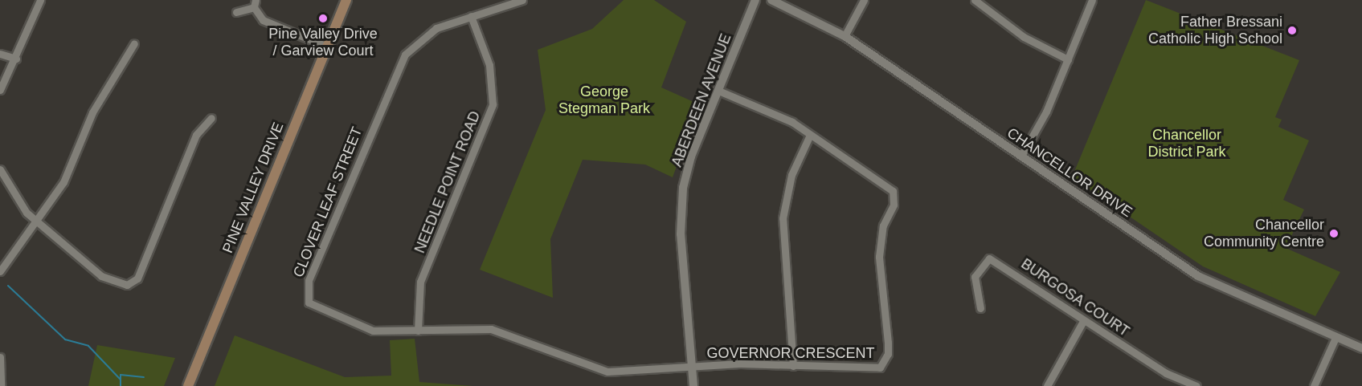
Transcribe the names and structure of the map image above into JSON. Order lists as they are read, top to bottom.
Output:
{
  "streets": {
    "main road": ["PINE VALLEY DRIVE"],
    "street": [
      "ABERDEEN AVENUE",
      "CHANCELLOR DRIVE",
      "NEEDLE POINT ROAD",
      "CLOVER LEAF STREET",
      "BURGOSA COURT",
      "GOVERNOR CRESCENT"
    ]
  },
  "crossings": [
    ["ABERDEEN AVENUE", "CLOVER LEAF STREET"],
    ["ABERDEEN AVENUE", "GOVERNOR CRESCENT"],
    ["NEEDLE POINT ROAD", "CLOVER LEAF STREET"],
    ["CLOVER LEAF STREET", "GOVERNOR CRESCENT"]
  ],
  "parks": ["George Stegman Park", "Chancellor District Park"],
  "places": ["Pine Valley Drive / Garview Court", "Father Bressani Catholic High School", "Chancellor Community Centre"]
}
